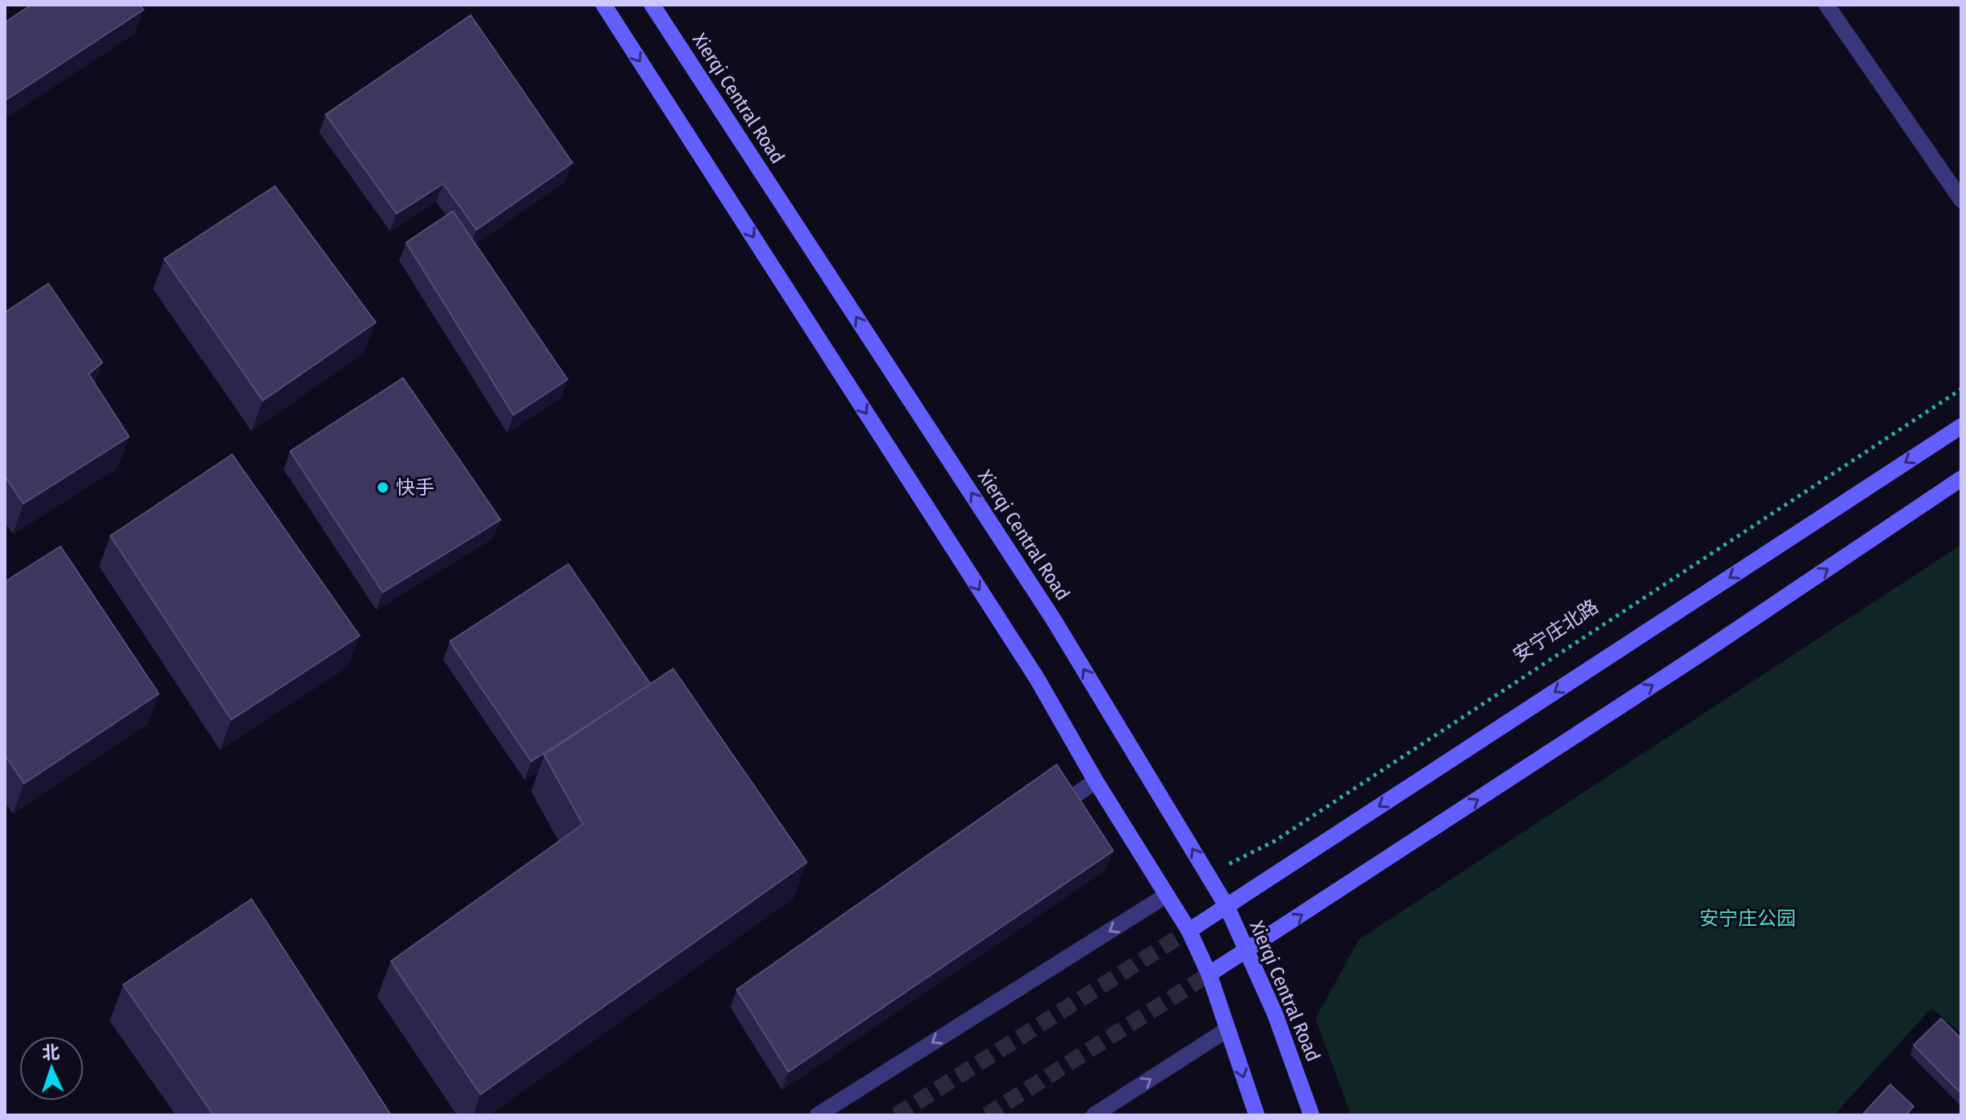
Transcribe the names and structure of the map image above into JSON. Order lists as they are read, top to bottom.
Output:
{
  "streets": {
    "main road": ["Xierqi Central Road"],
    "path": ["安宁庄北路"]
  },
  "crossings": [
    ["Xierqi Central Road", "安宁庄北路"]
  ],
  "parks": ["安宁庄公园"],
  "places": ["快手"],
  "north": "top"
}
